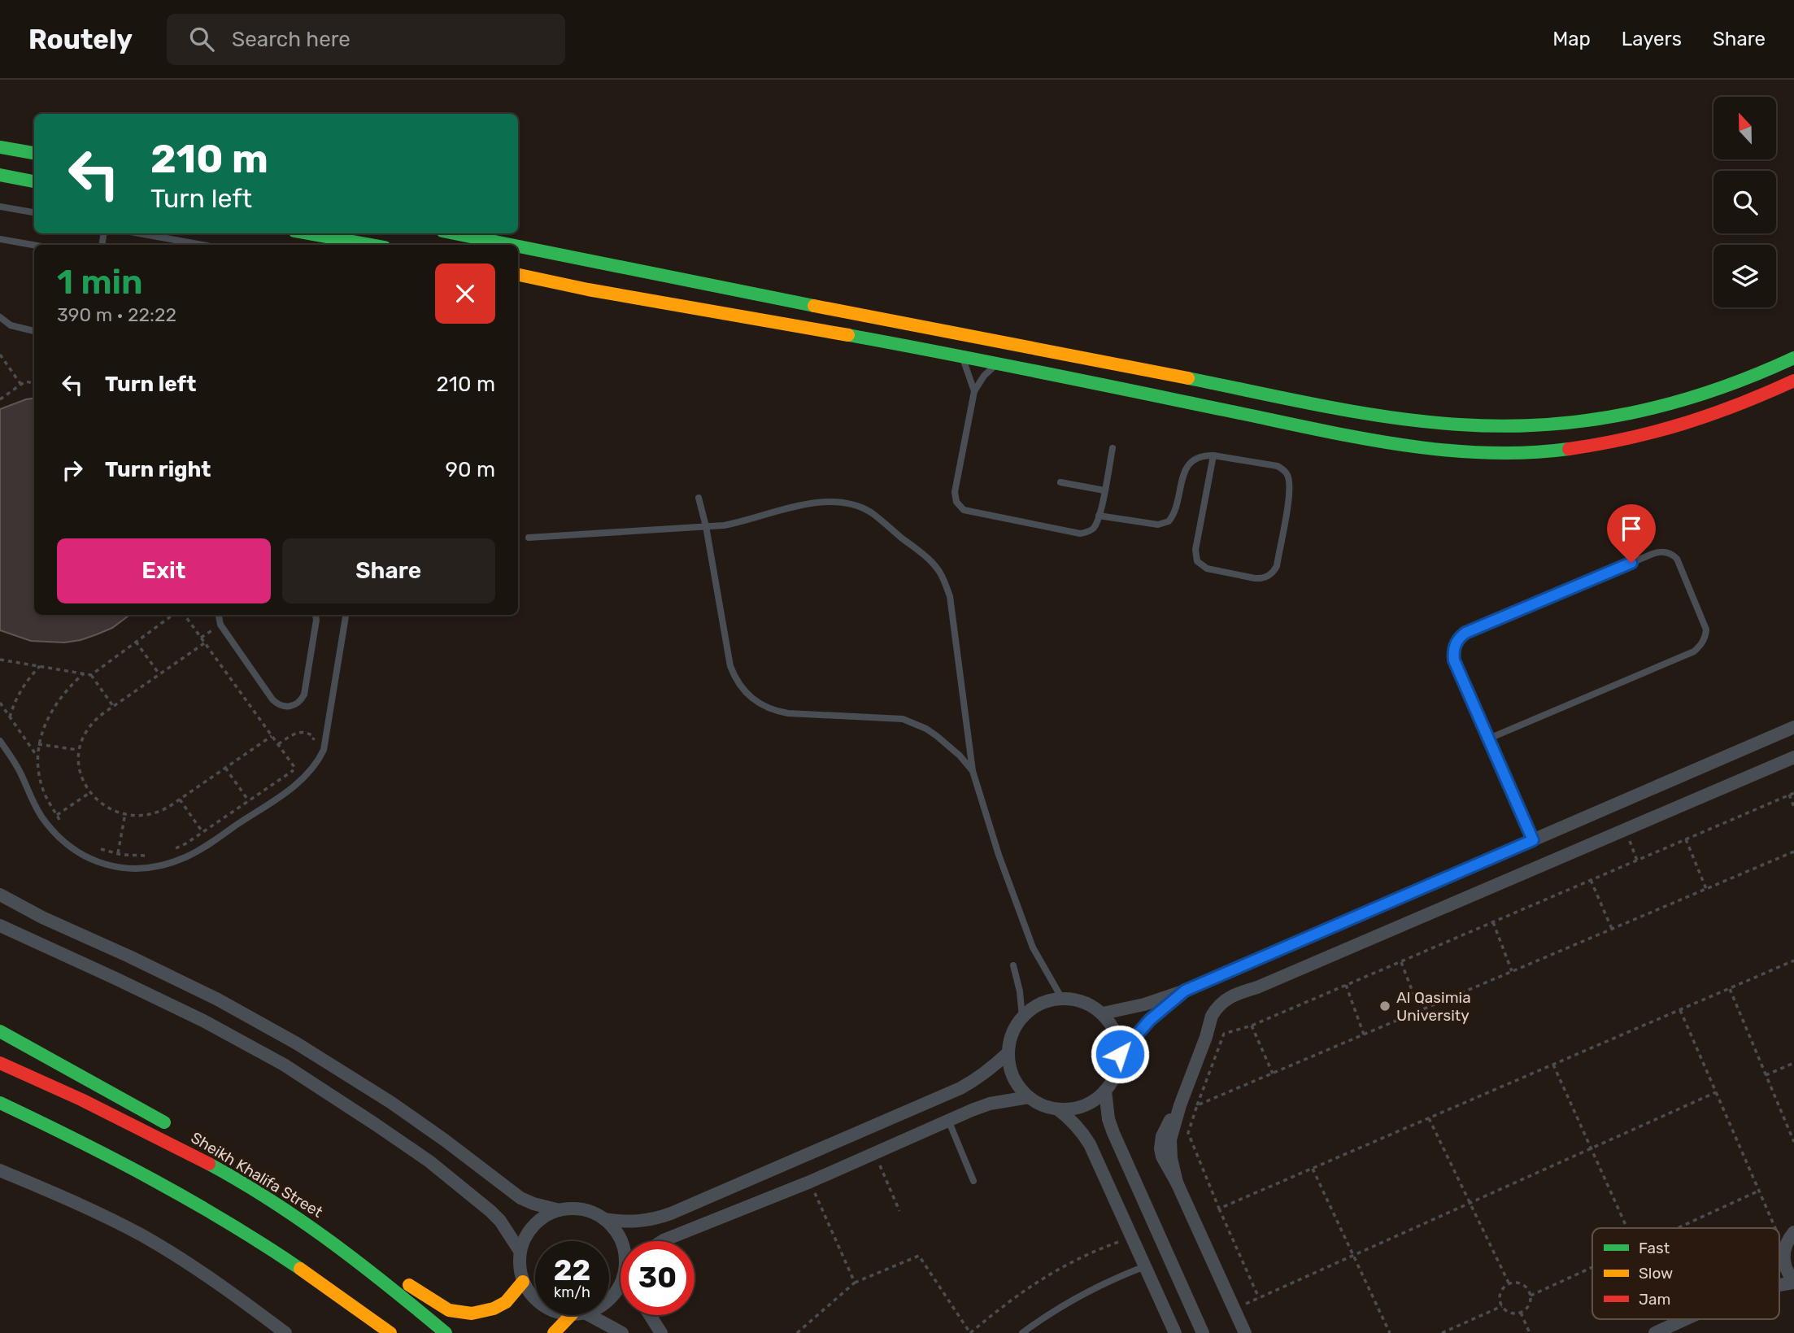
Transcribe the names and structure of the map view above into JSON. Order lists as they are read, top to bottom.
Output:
{
  "streets": {
    "main road": ["Sheikh Khalifa Street"]
  },
  "places": ["Al Qasimia University"],
  "legend": ["Fast", "Slow", "Jam"],
  "north": "top",
  "page": {
    "header": "Routely",
    "search": "Search here",
    "nav": ["Map", "Layers", "Share"],
    "turn": ["210 m", "Turn left"],
    "heading": ["1 min", "390 m · 22:22"],
    "list": [
      {
        "name": "Turn left",
        "value": "210 m"
      },
      {
        "name": "Turn right",
        "value": "90 m"
      }
    ],
    "buttons": ["Exit", "Share"],
    "speed": "22 km/h",
    "limit": "30"
  }
}
